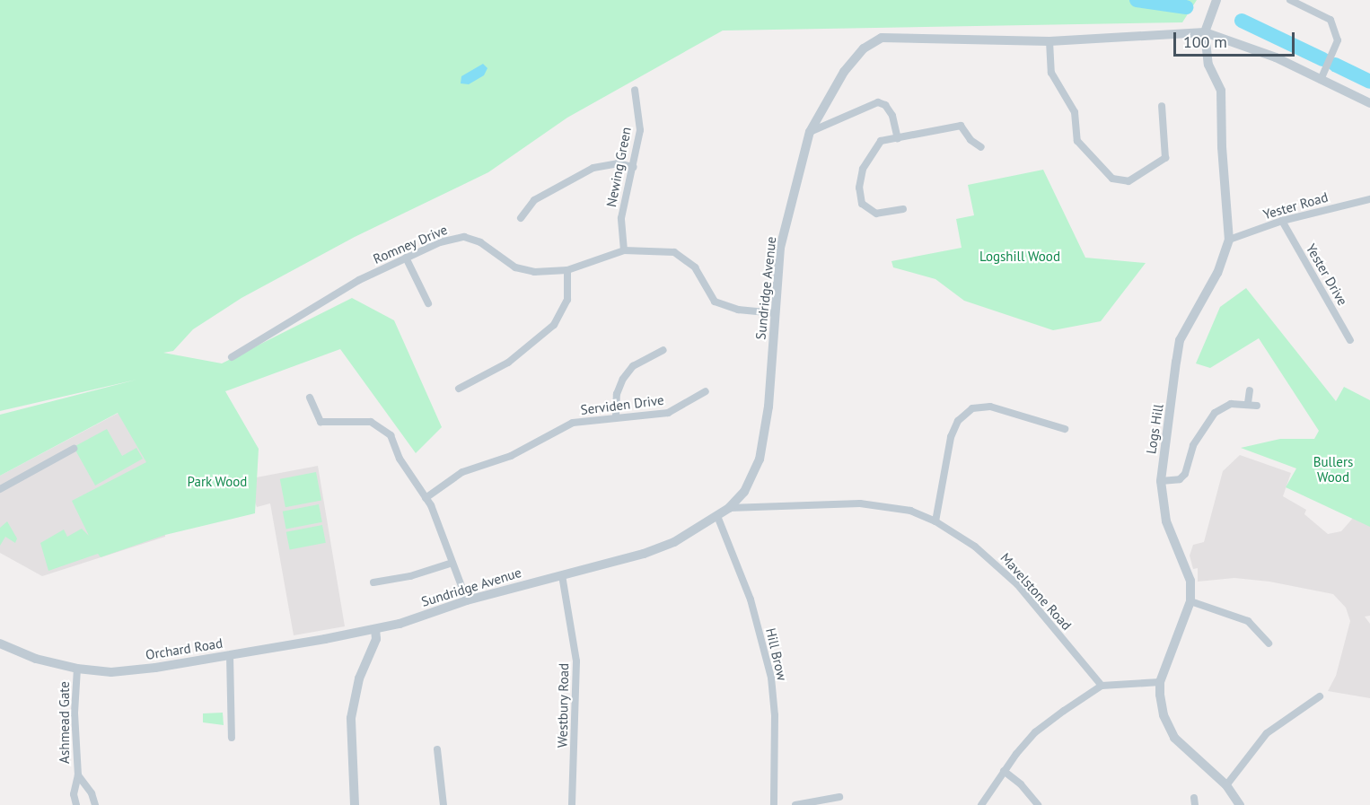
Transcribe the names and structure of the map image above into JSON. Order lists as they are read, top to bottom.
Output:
{
  "streets": {
    "street": [
      "Newing Green",
      "Yester Road",
      "Romney Drive",
      "Yester Drive",
      "Sundridge Avenue",
      "Serviden Drive",
      "Logs Hill",
      "Mavelstone Road",
      "Orchard Road",
      "Hill Brow",
      "Westbury Road",
      "Ashmead Gate"
    ]
  },
  "crossings": [
    ["Newing Green", "Romney Drive"],
    ["Yester Road", "Yester Drive"],
    ["Yester Road", "Logs Hill"],
    ["Romney Drive", "Sundridge Avenue"],
    ["Sundridge Avenue", "Logs Hill"],
    ["Sundridge Avenue", "Mavelstone Road"],
    ["Sundridge Avenue", "Orchard Road"],
    ["Sundridge Avenue", "Hill Brow"],
    ["Sundridge Avenue", "Westbury Road"],
    ["Orchard Road", "Ashmead Gate"]
  ],
  "parks": ["Logshill Wood", "Bullers Wood", "Park Wood"],
  "scale_bar": "100 m"
}
